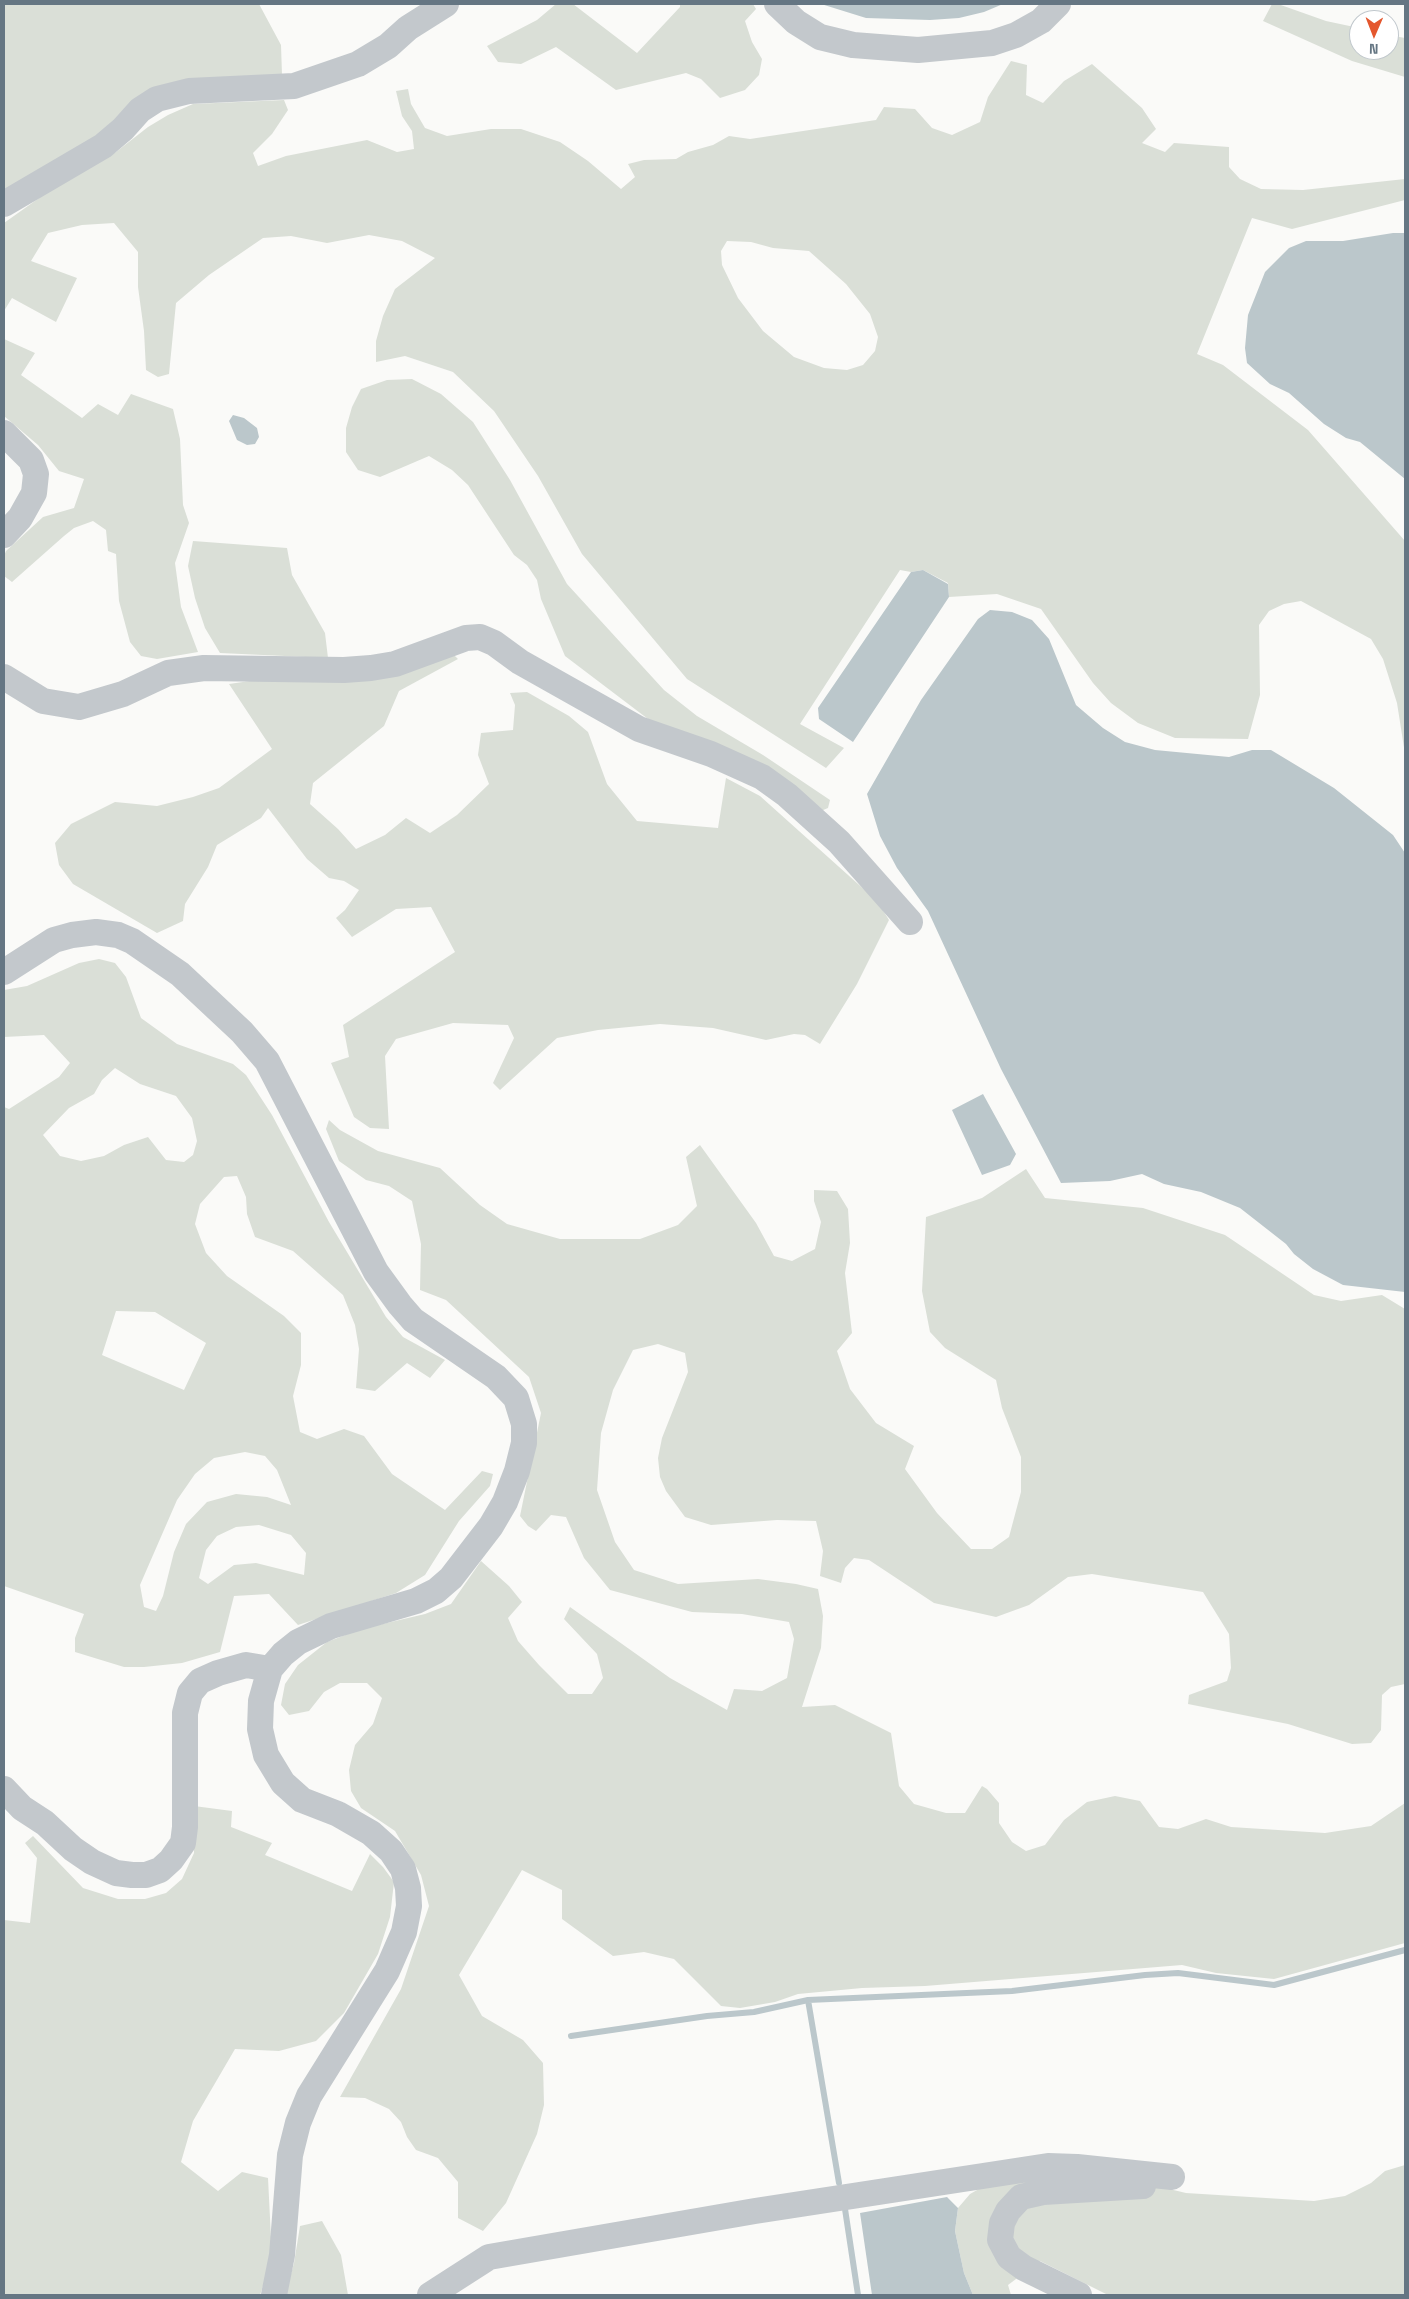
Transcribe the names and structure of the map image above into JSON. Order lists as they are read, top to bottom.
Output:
{
  "north": "bottom"
}
